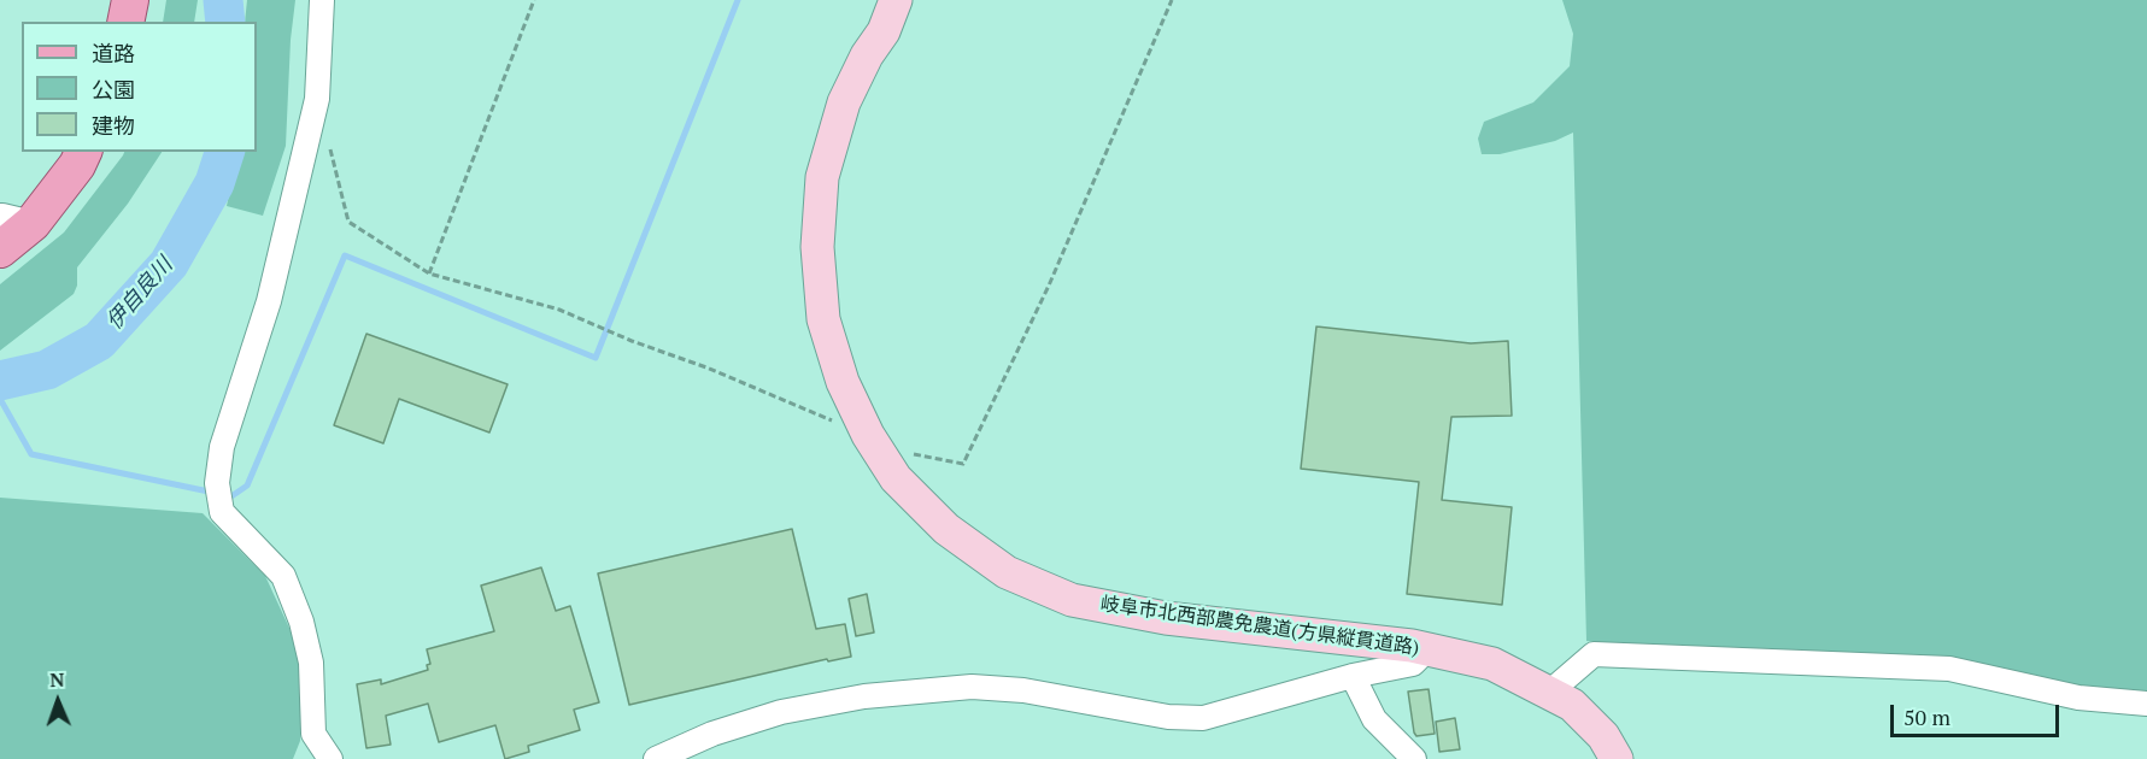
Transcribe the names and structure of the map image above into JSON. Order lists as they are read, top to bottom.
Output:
{
  "streets": {
    "street": ["岐阜市北西部農免農道(方県縦貫道路)"]
  },
  "water": ["伊自良川"],
  "legend": ["道路", "公園", "建物"],
  "scale_bar": "50 m",
  "north": "top"
}
